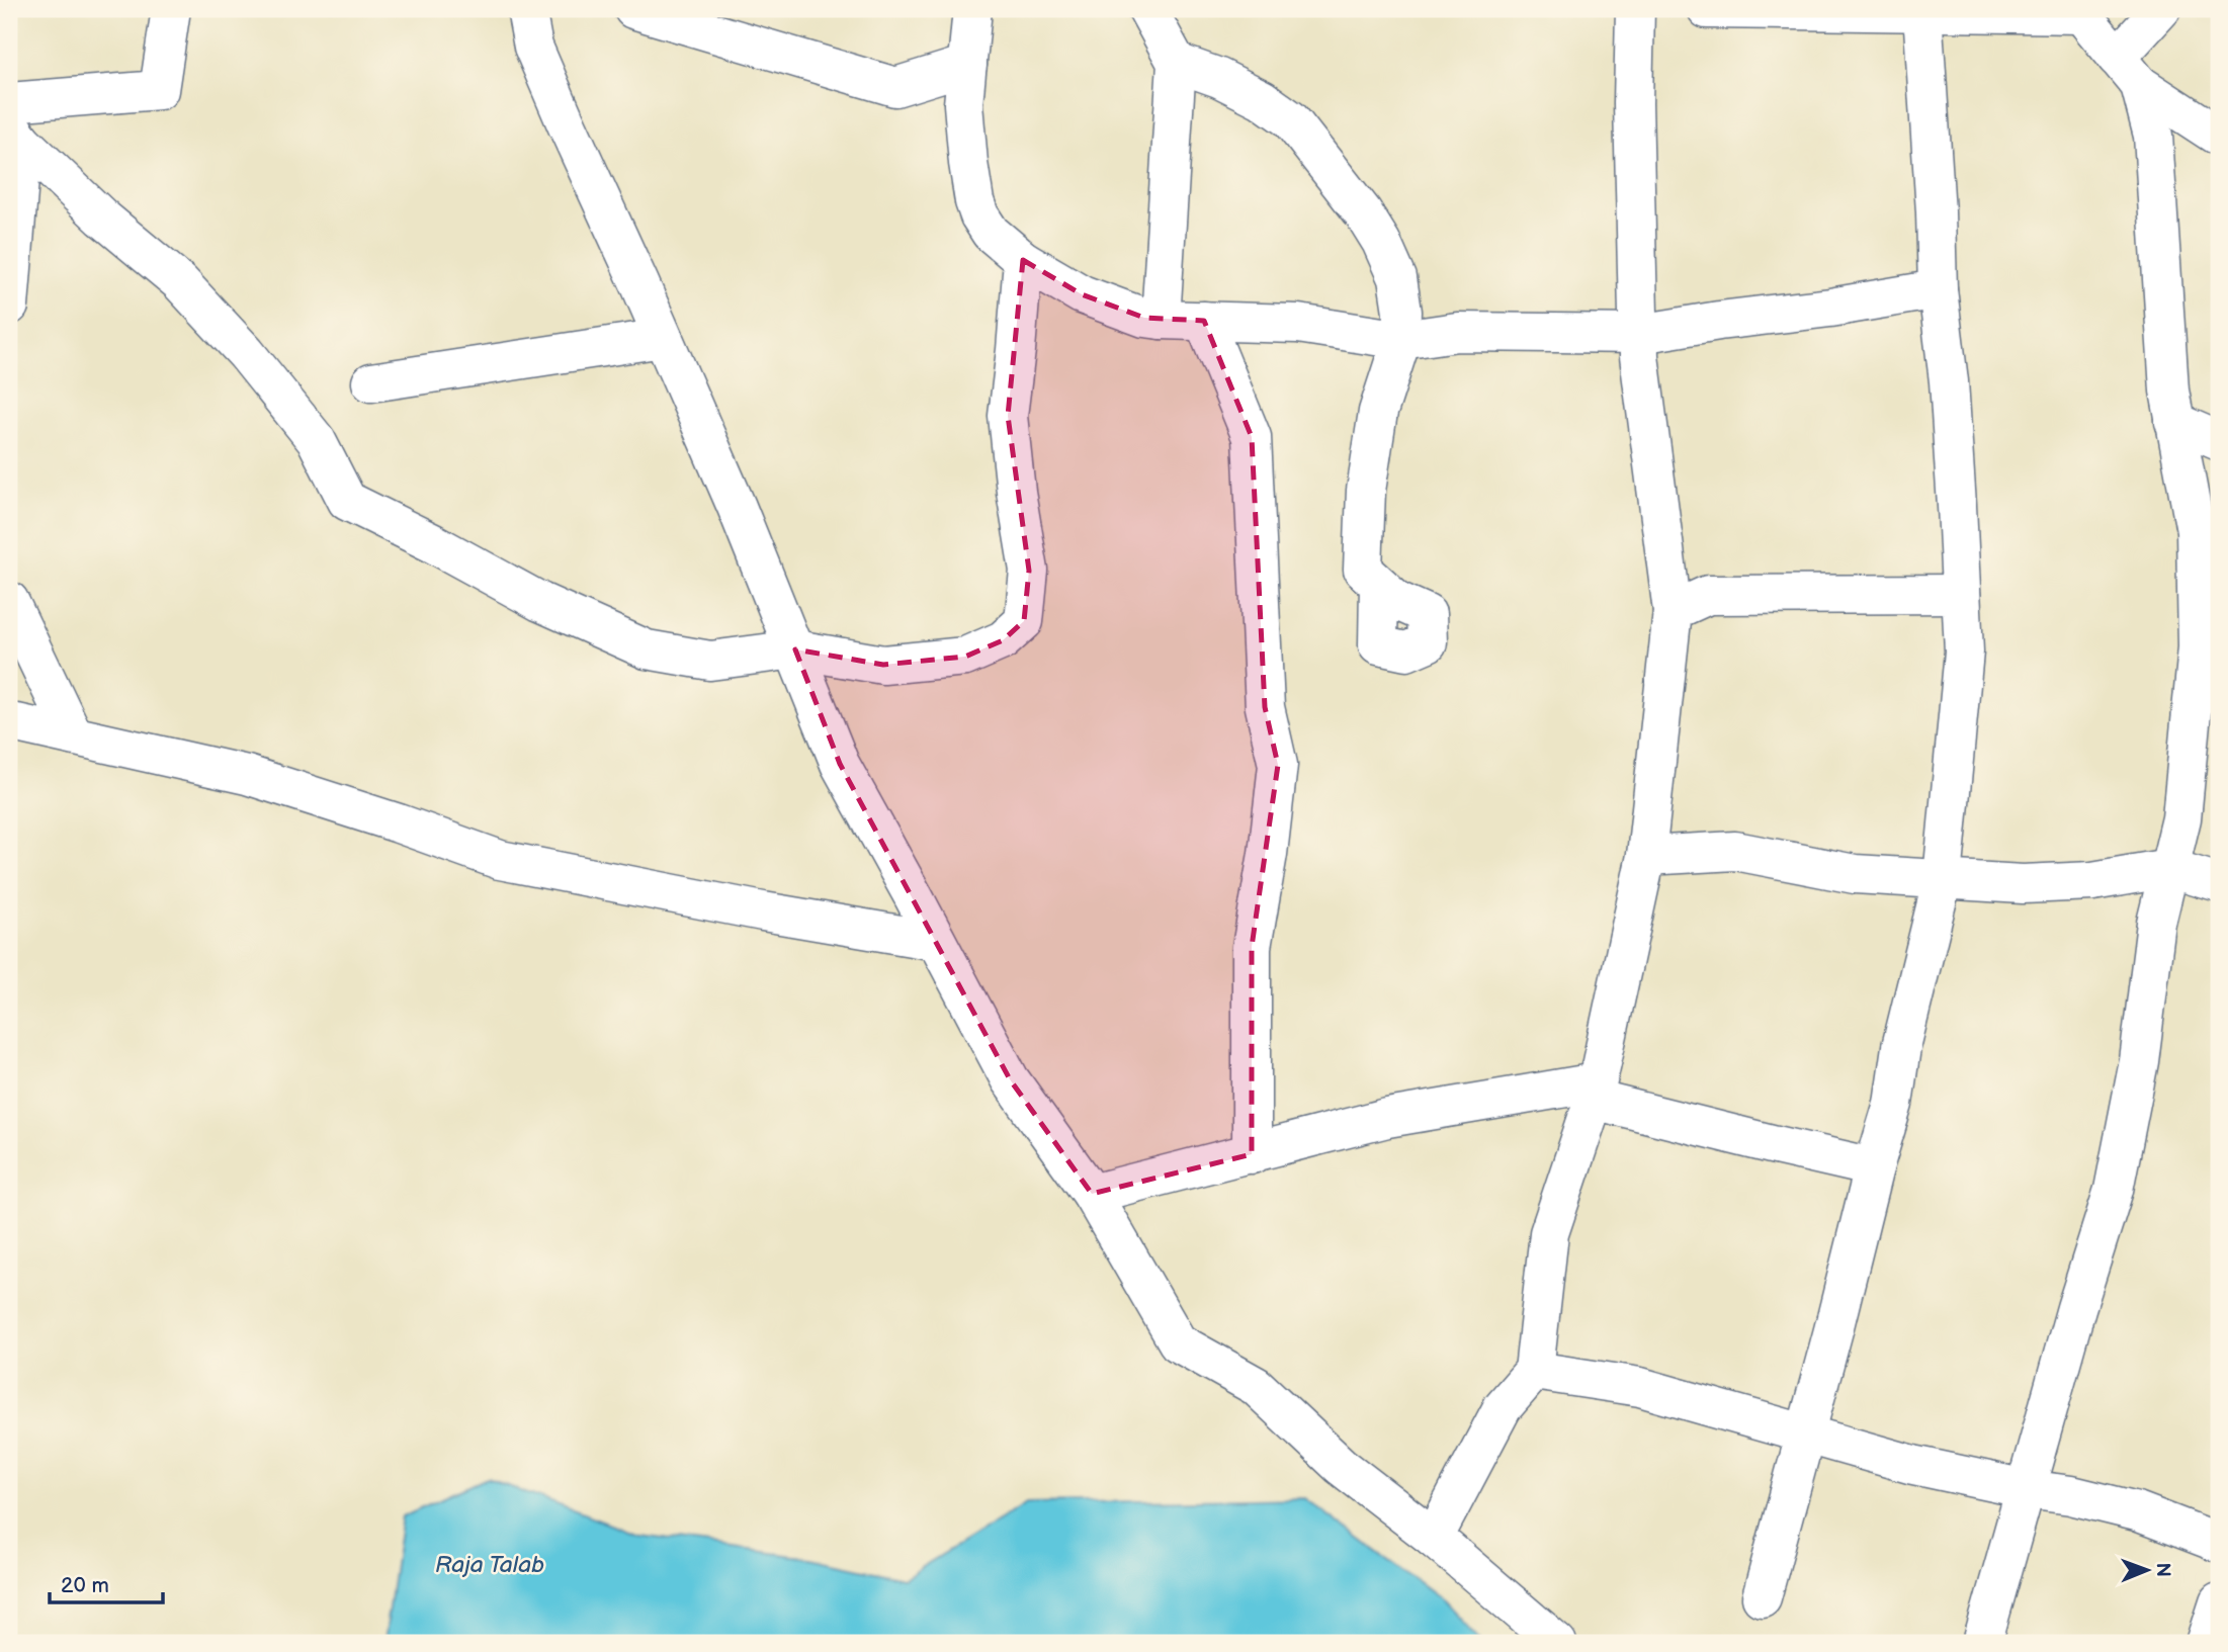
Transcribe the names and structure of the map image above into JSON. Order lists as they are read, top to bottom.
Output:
{
  "water": ["Raja Talab"],
  "scale_bar": "20 m",
  "north": "right"
}
